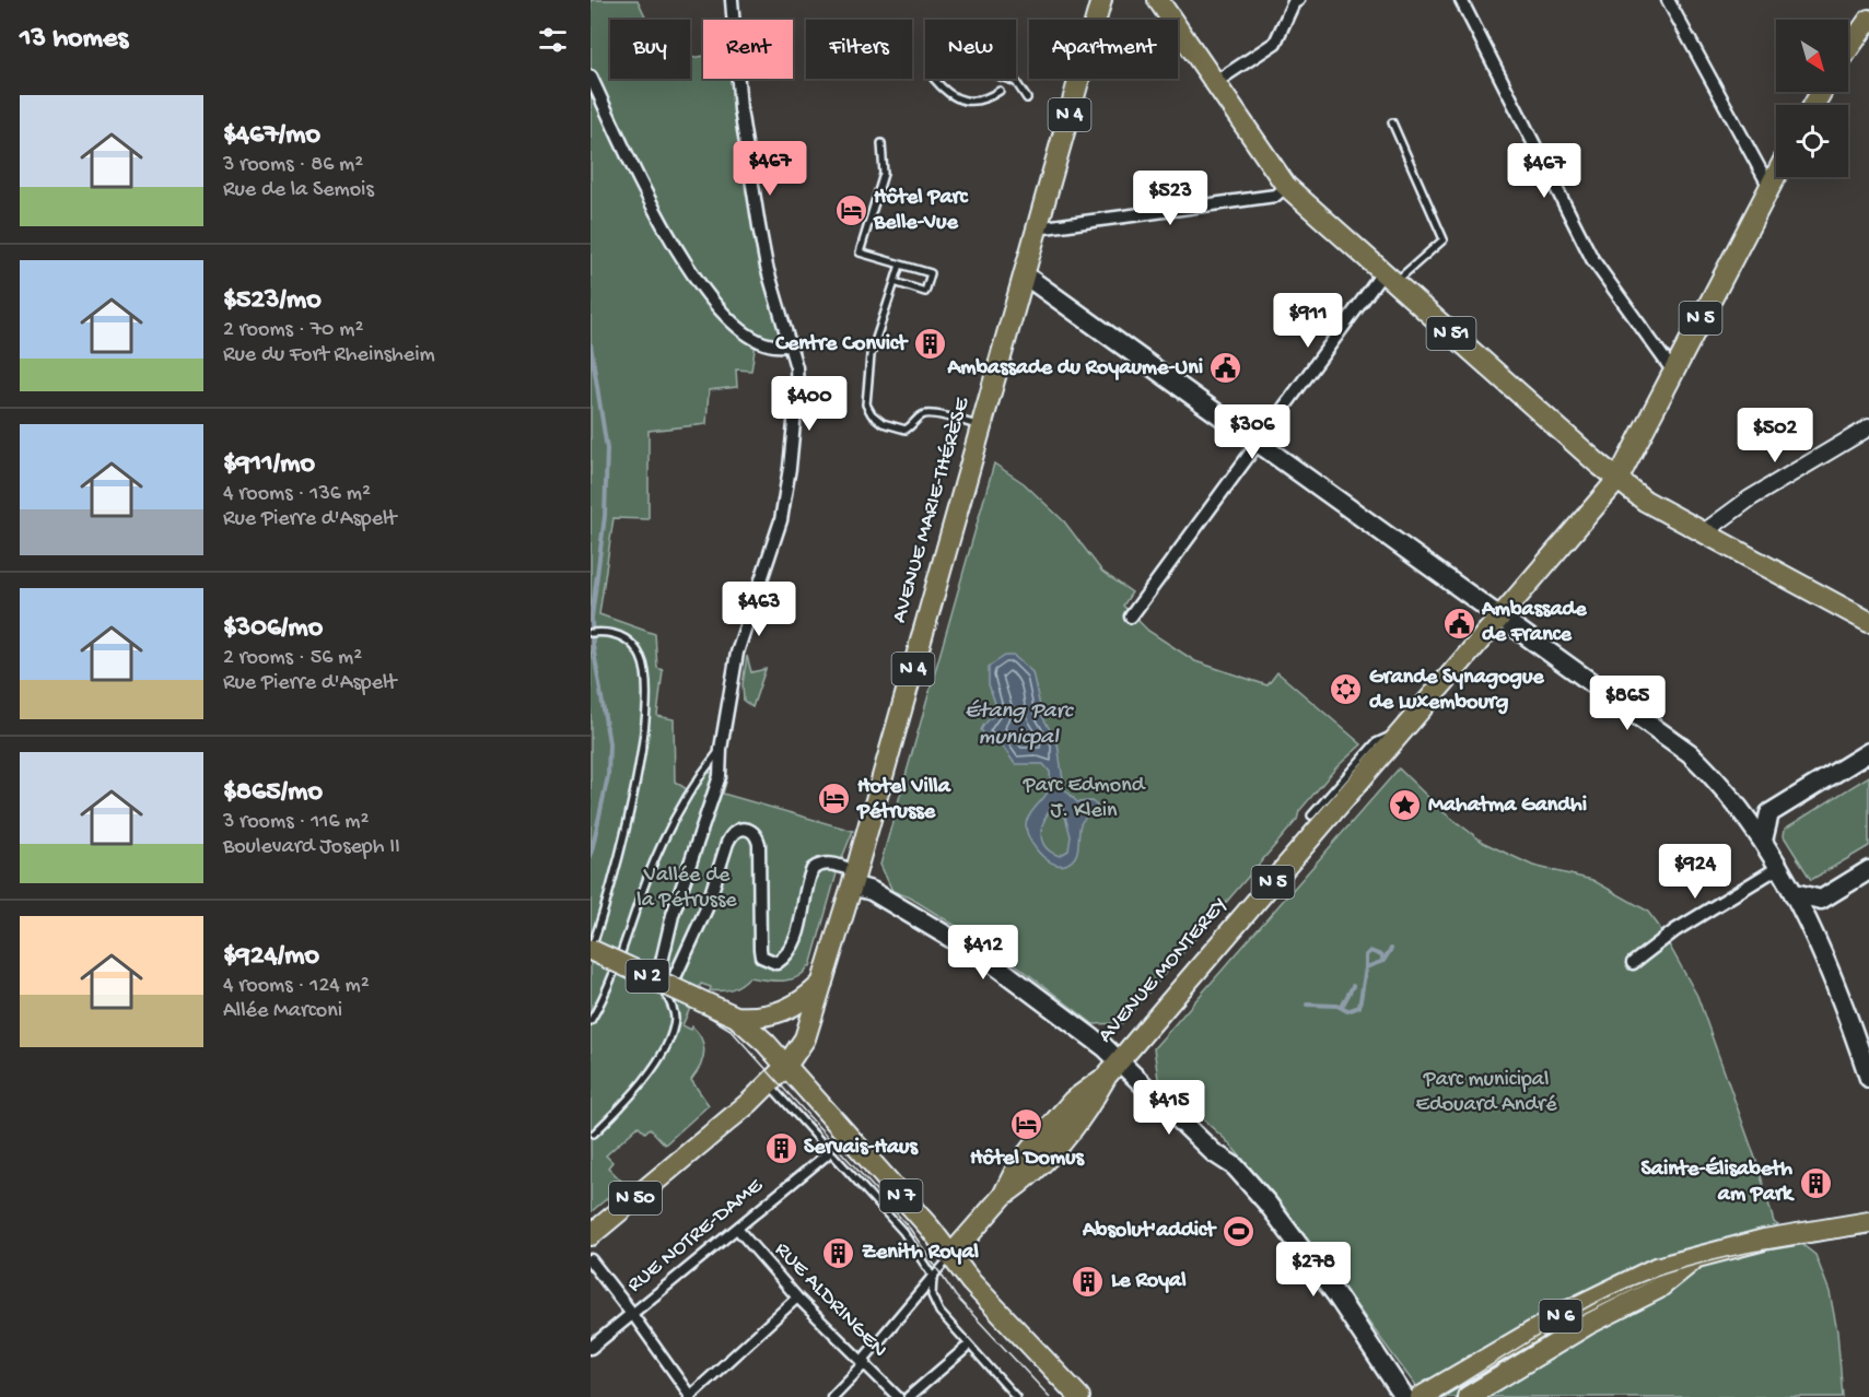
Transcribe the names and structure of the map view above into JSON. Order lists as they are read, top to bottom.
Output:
{
  "streets": {
    "main road": [
      "N 4",
      "N 5",
      "N 51",
      "AVENUE MARIE-THÉRÈSE",
      "AVENUE MONTEREY",
      "N 2",
      "N 7",
      "N 50",
      "N 6"
    ],
    "street": ["RUE NOTRE-DAME", "RUE ALDRINGEN"]
  },
  "crossings": [
    ["N 5", "N 51"],
    ["N 5", "AVENUE MONTEREY"],
    ["N 51", "AVENUE MONTEREY"],
    ["AVENUE MARIE-THÉRÈSE", "N 2"],
    ["AVENUE MARIE-THÉRÈSE", "N 7"],
    ["AVENUE MARIE-THÉRÈSE", "N 50"],
    ["AVENUE MONTEREY", "N 7"],
    ["AVENUE MONTEREY", "RUE ALDRINGEN"],
    ["N 2", "N 7"],
    ["N 2", "N 50"],
    ["N 7", "N 50"],
    ["RUE NOTRE-DAME", "RUE ALDRINGEN"]
  ],
  "water": ["Étang Parc municpal"],
  "parks": ["Parc Edmond J. Klein", "Vallée de la Pétrusse", "Parc municipal Edouard André"],
  "places": {
    "hotel": ["Hôtel Parc Belle-Vue", "Hotel Villa Pétrusse", "Hôtel Domus"],
    "building": [
      "Centre Convict",
      "Servais-Haus",
      "Sainte-Élisabeth am Park",
      "Zenith Royal",
      "Le Royal"
    ],
    "public building": ["Ambassade du Royaume-Uni", "Ambassade de France"],
    "synagogue": ["Grande Synagogue de Luxembourg"],
    "place": ["Mahatma Gandhi"],
    "sports": ["Absolut'addict"]
  },
  "north": "bottom right",
  "page": {
    "heading": "13 homes",
    "chip": [
      "Buy",
      "Rent",
      "Filters",
      "New",
      "Apartment"
    ],
    "list": [
      {
        "name": "$467/mo",
        "note": "3 rooms · 86 m² · Rue de la Semois"
      },
      {
        "name": "$523/mo",
        "note": "2 rooms · 70 m² · Rue du Fort Rheinsheim"
      },
      {
        "name": "$911/mo",
        "note": "4 rooms · 136 m² · Rue Pierre d'Aspelt"
      },
      {
        "name": "$306/mo",
        "note": "2 rooms · 56 m² · Rue Pierre d'Aspelt"
      },
      {
        "name": "$865/mo",
        "note": "3 rooms · 116 m² · Boulevard Joseph II"
      },
      {
        "name": "$924/mo",
        "note": "4 rooms · 124 m² · Allée Marconi"
      }
    ],
    "price": [
      "$467",
      "$467",
      "$523",
      "$911",
      "$400",
      "$306",
      "$502",
      "$463",
      "$865",
      "$924",
      "$412",
      "$415",
      "$278"
    ]
  }
}
